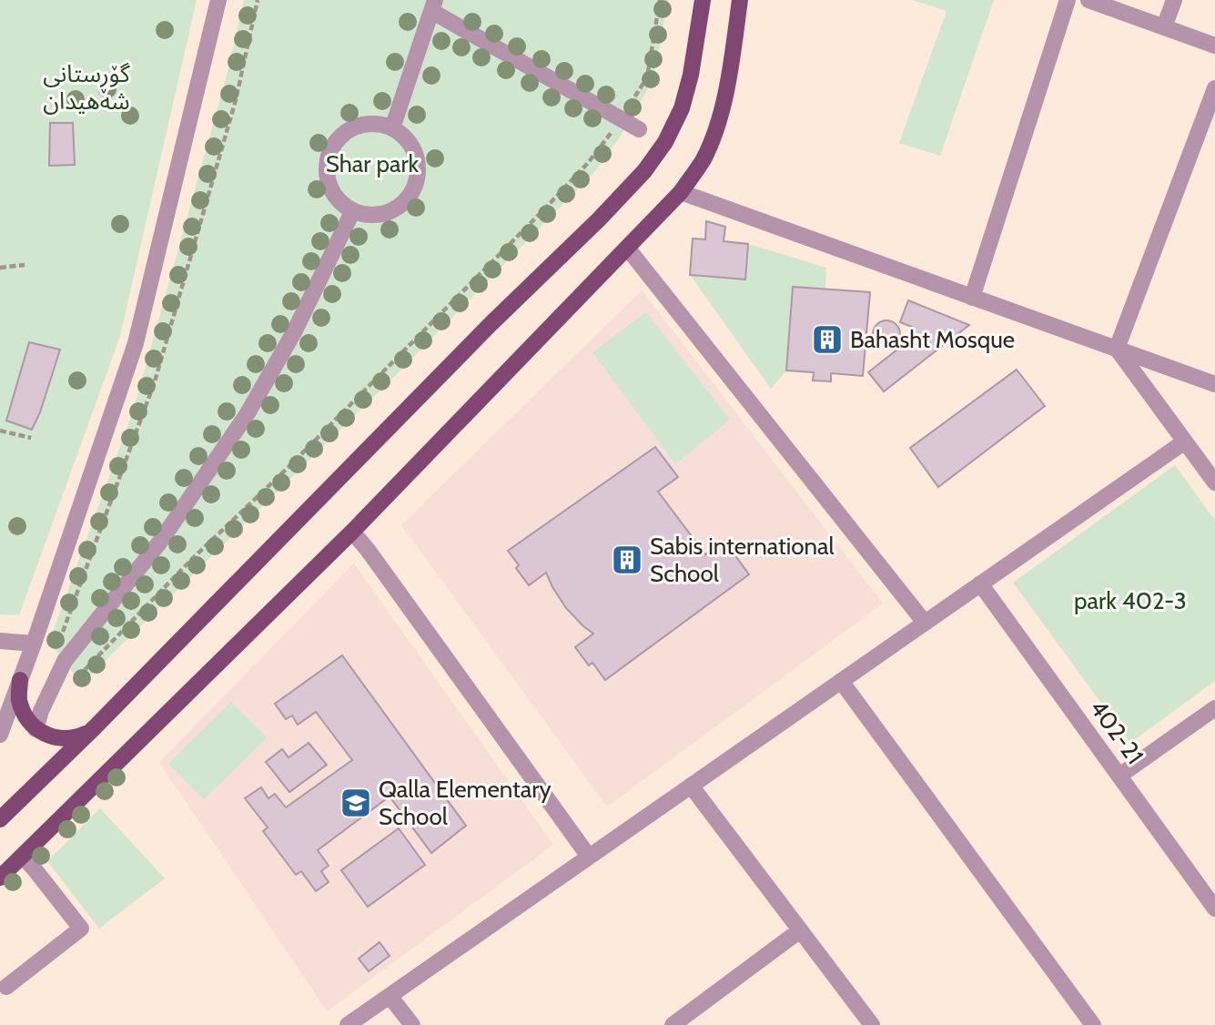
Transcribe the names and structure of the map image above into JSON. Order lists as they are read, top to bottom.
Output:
{
  "streets": {
    "street": ["402-21"]
  },
  "parks": ["گۆڕستانی شەهیدان", "Shar park", "park 402-3"],
  "places": {
    "building": ["Bahasht Mosque", "Sabis international School"],
    "school or university": ["Qalla Elementary School"]
  }
}
